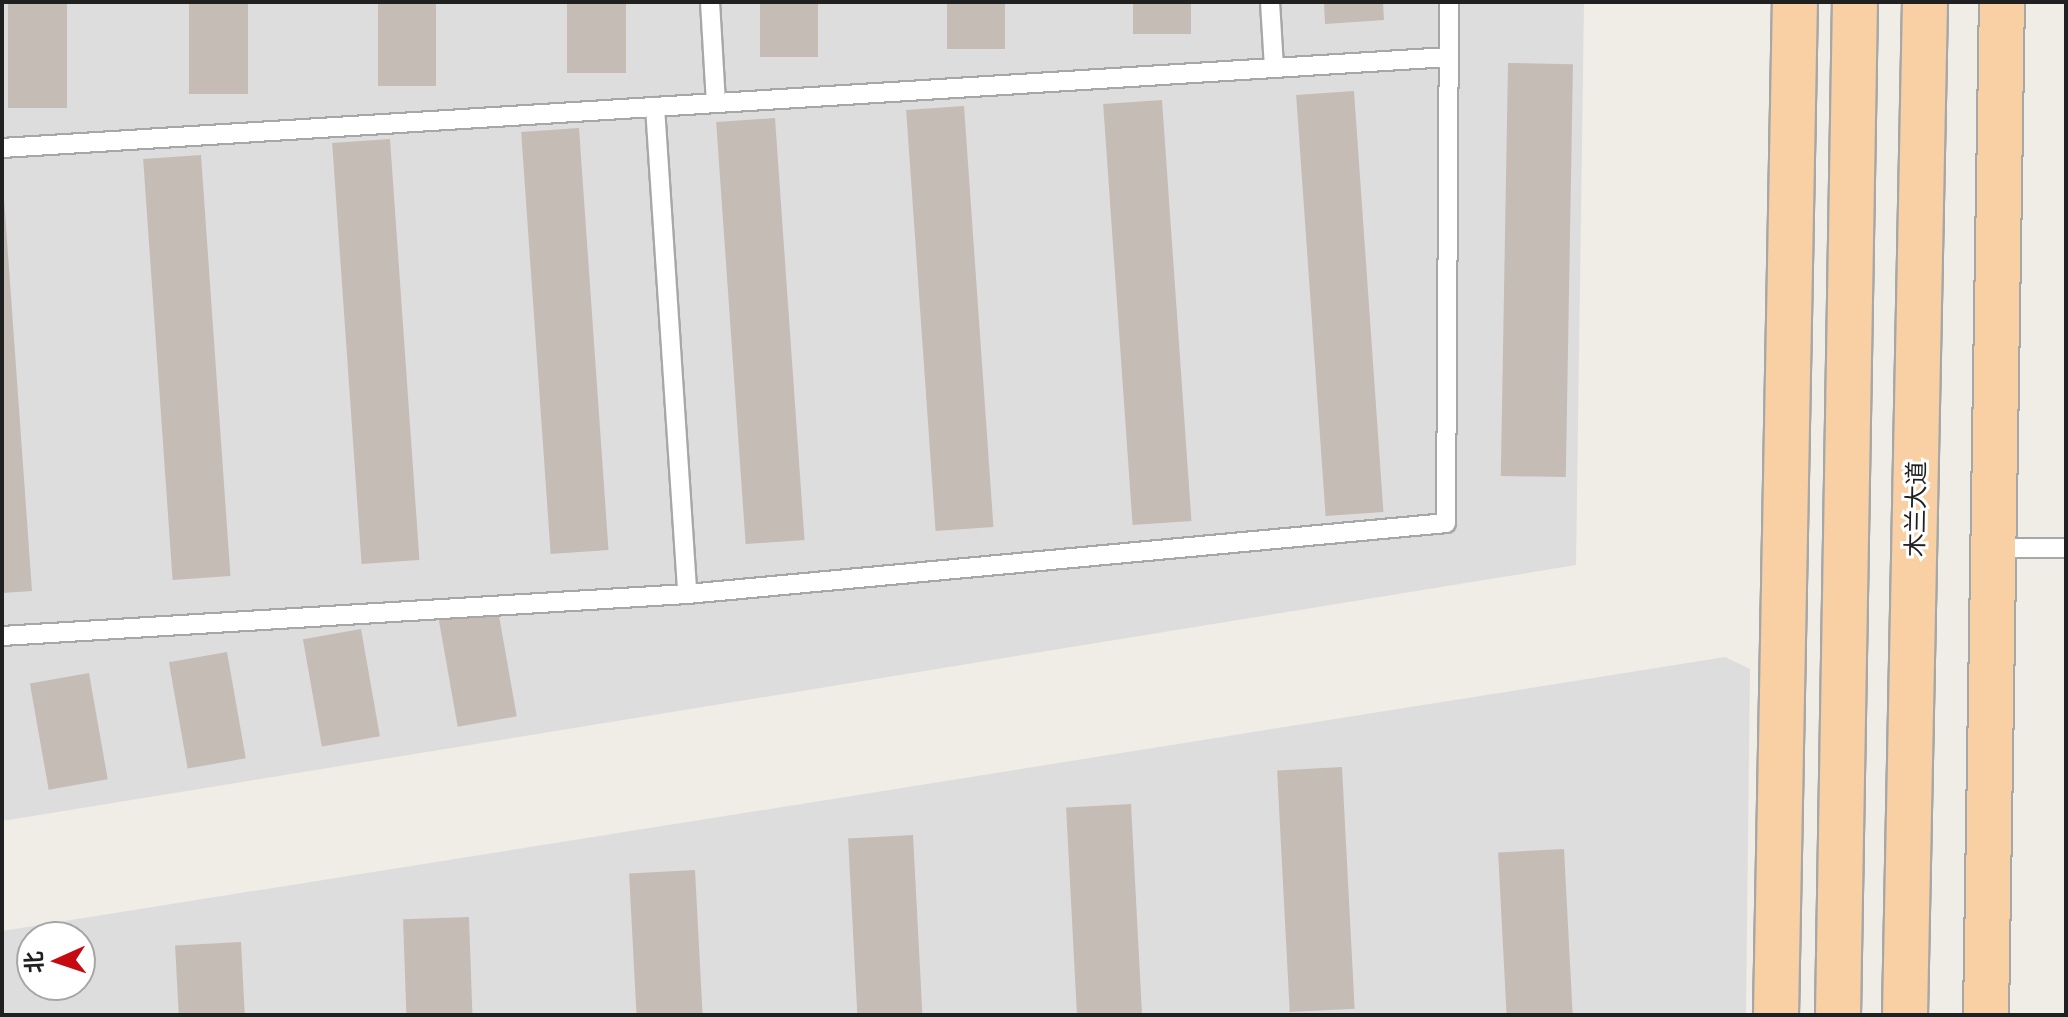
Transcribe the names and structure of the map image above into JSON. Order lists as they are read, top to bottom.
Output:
{
  "streets": {
    "main road": ["木兰大道"]
  },
  "north": "left"
}
